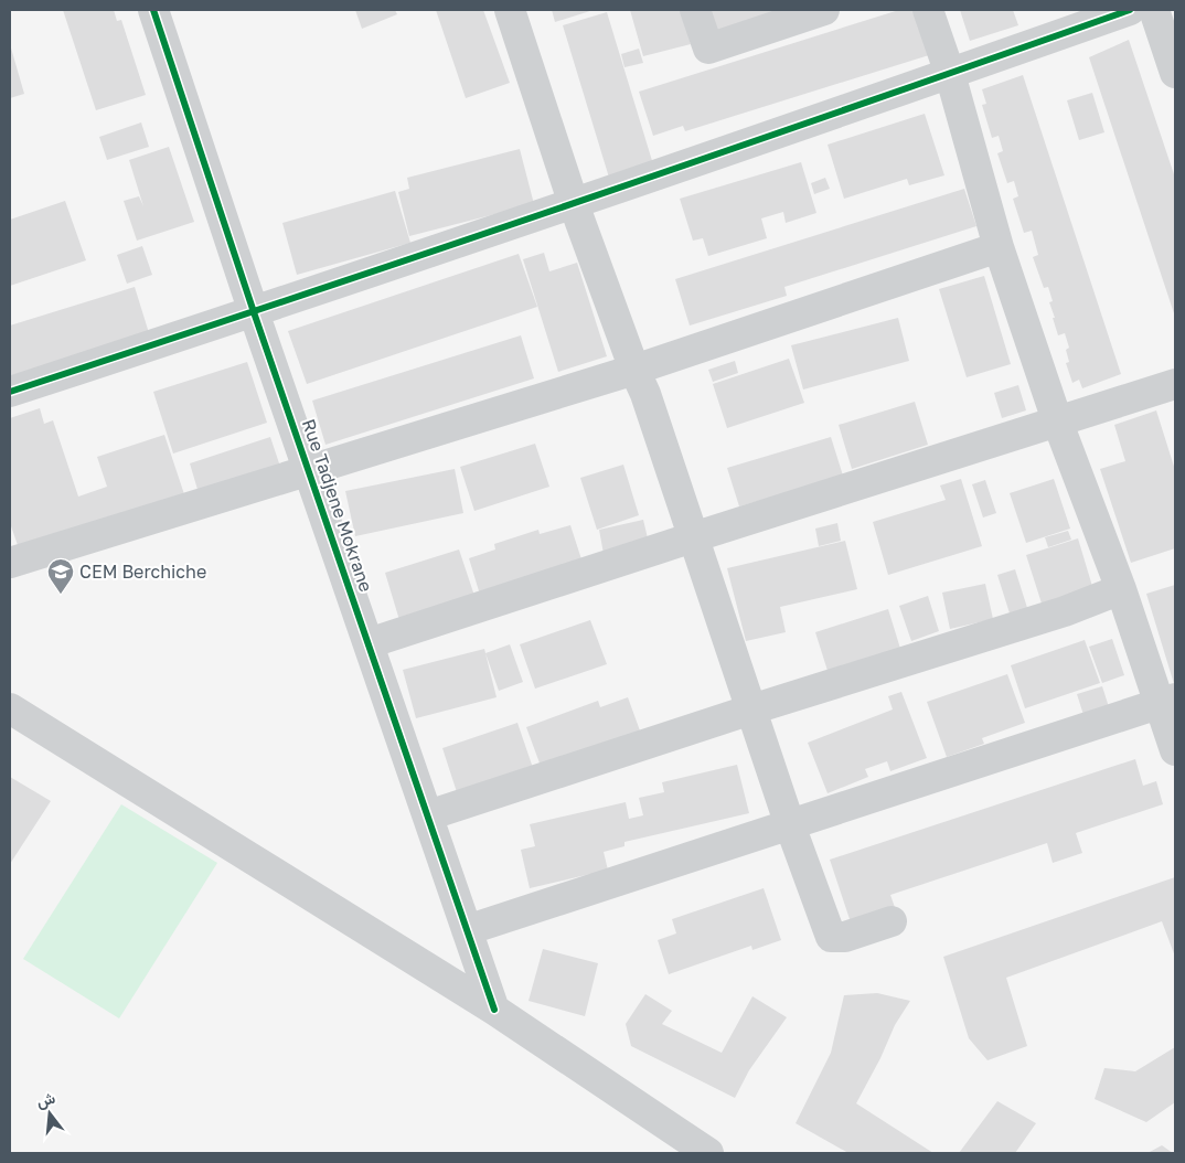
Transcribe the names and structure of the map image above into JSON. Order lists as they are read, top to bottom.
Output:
{
  "streets": {
    "street": ["Rue Tadjene Mokrane"]
  },
  "places": {
    "school or university": ["CEM Berchiche"]
  },
  "north": "top"
}
